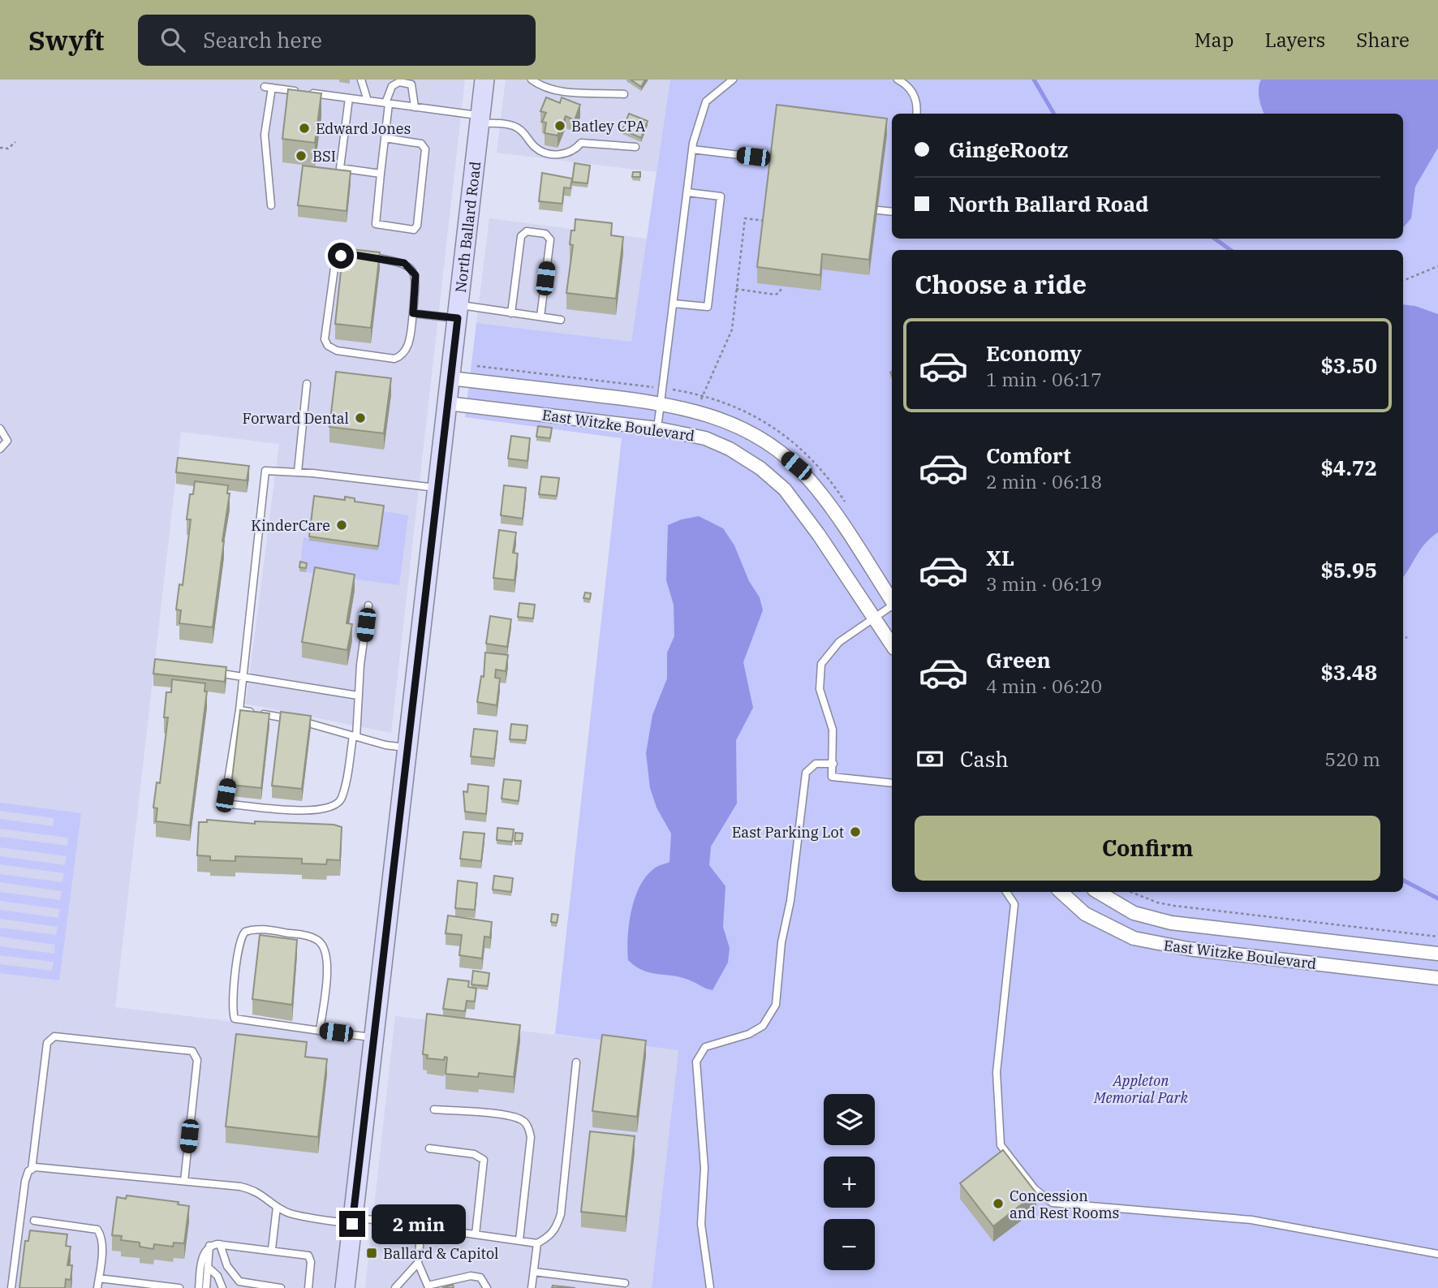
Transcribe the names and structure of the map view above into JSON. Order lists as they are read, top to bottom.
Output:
{
  "streets": {
    "main road": ["North Ballard Road"],
    "street": ["East Witzke Boulevard"]
  },
  "crossings": [
    ["North Ballard Road", "East Witzke Boulevard"]
  ],
  "parks": ["Appleton Memorial Park"],
  "places": {
    "other": [
      "Batley CPA",
      "Edward Jones",
      "BSI",
      "Forward Dental",
      "KinderCare",
      "East Parking Lot",
      "Concession and Rest Rooms"
    ],
    "transit": ["Ballard & Capitol"]
  },
  "page": {
    "header": "Swyft",
    "search": "Search here",
    "nav": ["Map", "Layers", "Share"],
    "banner": ["GingeRootz", "North Ballard Road"],
    "heading": "Choose a ride",
    "list": [
      {
        "name": "Economy",
        "note": "1 min · 06:17",
        "value": "$3.50"
      },
      {
        "name": "Comfort",
        "note": "2 min · 06:18",
        "value": "$4.72"
      },
      {
        "name": "XL",
        "note": "3 min · 06:19",
        "value": "$5.95"
      },
      {
        "name": "Green",
        "note": "4 min · 06:20",
        "value": "$3.48"
      }
    ],
    "pay": ["Cash", "520 m"],
    "buttons": "Confirm",
    "map_buttons": ["+", "−"],
    "bubble": "2 min"
  }
}
